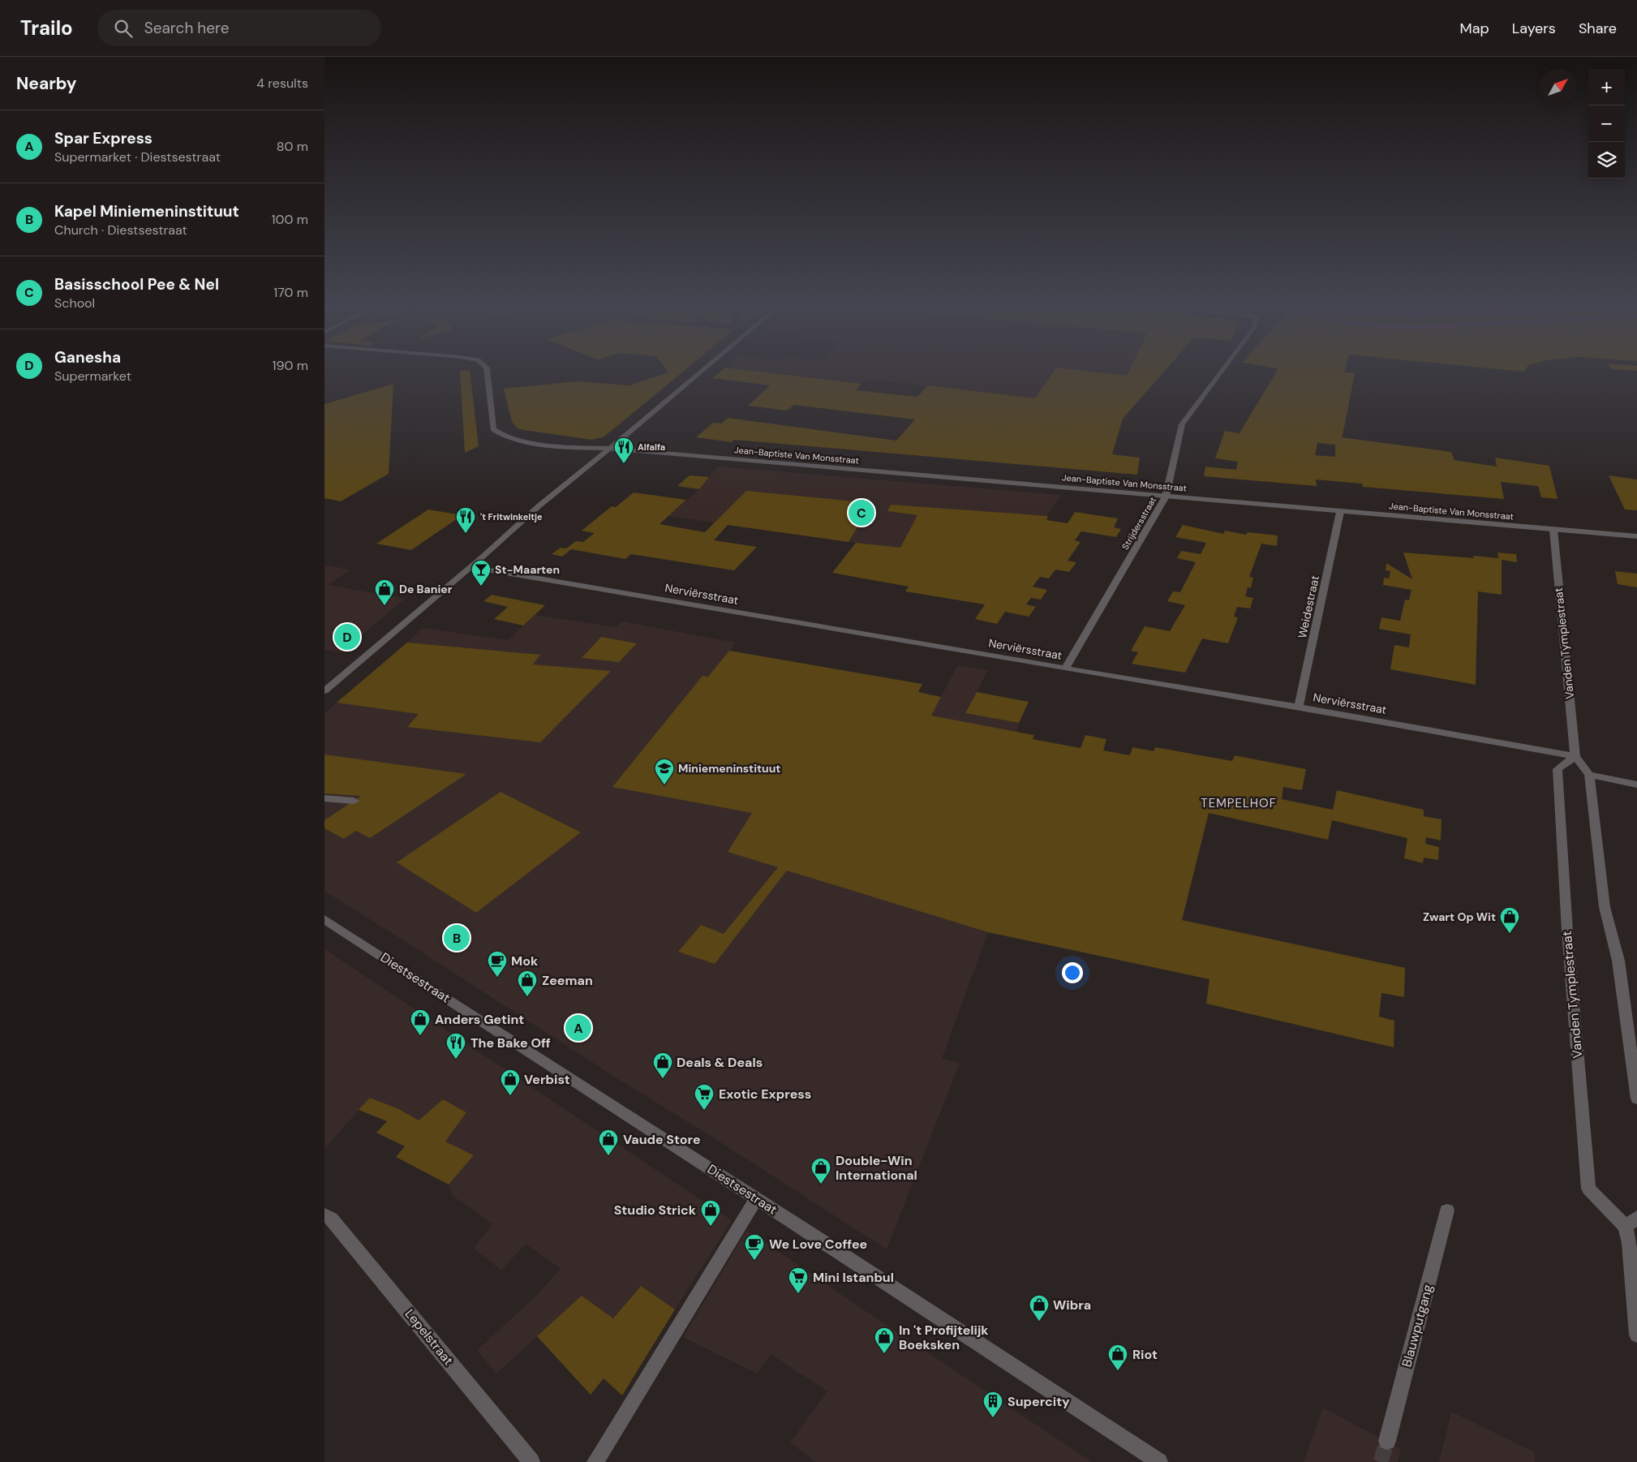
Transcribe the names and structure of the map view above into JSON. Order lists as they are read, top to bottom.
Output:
{
  "streets": {
    "street": [
      "Jean-Baptiste Van Monsstraat",
      "Strijdersstraat",
      "Nerviërsstraat",
      "Weidestraat",
      "Vanden Tymplestraat",
      "Diestsestraat",
      "Blauwputgang",
      "Lepelstraat"
    ]
  },
  "crossings": [
    ["Jean-Baptiste Van Monsstraat", "Strijdersstraat"],
    ["Jean-Baptiste Van Monsstraat", "Weidestraat"],
    ["Jean-Baptiste Van Monsstraat", "Vanden Tymplestraat"],
    ["Strijdersstraat", "Nerviërsstraat"],
    ["Nerviërsstraat", "Weidestraat"],
    ["Nerviërsstraat", "Vanden Tymplestraat"]
  ],
  "districts": ["TEMPELHOF"],
  "places": {
    "restaurant": ["Alfalfa", "'t Fritwinkeltje", "The Bake Off"],
    "bar": ["St-Maarten"],
    "shop": [
      "De Banier",
      "Zwart Op Wit",
      "Zeeman",
      "Anders Getint",
      "Deals & Deals",
      "Verbist",
      "Vaude Store",
      "Double-Win International",
      "Studio Strick",
      "Wibra",
      "In 't Profijtelijk Boeksken",
      "Riot"
    ],
    "school or university": ["Miniemeninstituut"],
    "cafe": ["Mok", "We Love Coffee"],
    "supermarket": ["Exotic Express", "Mini Istanbul"],
    "building": ["Supercity"]
  },
  "north": "top right",
  "page": {
    "header": "Trailo",
    "search": "Search here",
    "nav": ["Map", "Layers", "Share"],
    "heading": ["Nearby", "4 results"],
    "map_buttons": ["+", "−"],
    "list": [
      {
        "mark": "A",
        "name": "Spar Express",
        "note": "Supermarket · Diestsestraat",
        "value": "80 m"
      },
      {
        "mark": "B",
        "name": "Kapel Miniemeninstituut",
        "note": "Church · Diestsestraat",
        "value": "100 m"
      },
      {
        "mark": "C",
        "name": "Basisschool Pee & Nel",
        "note": "School",
        "value": "170 m"
      },
      {
        "mark": "D",
        "name": "Ganesha",
        "note": "Supermarket",
        "value": "190 m"
      }
    ],
    "pins": [
      "C",
      "D",
      "B",
      "A"
    ]
  }
}
